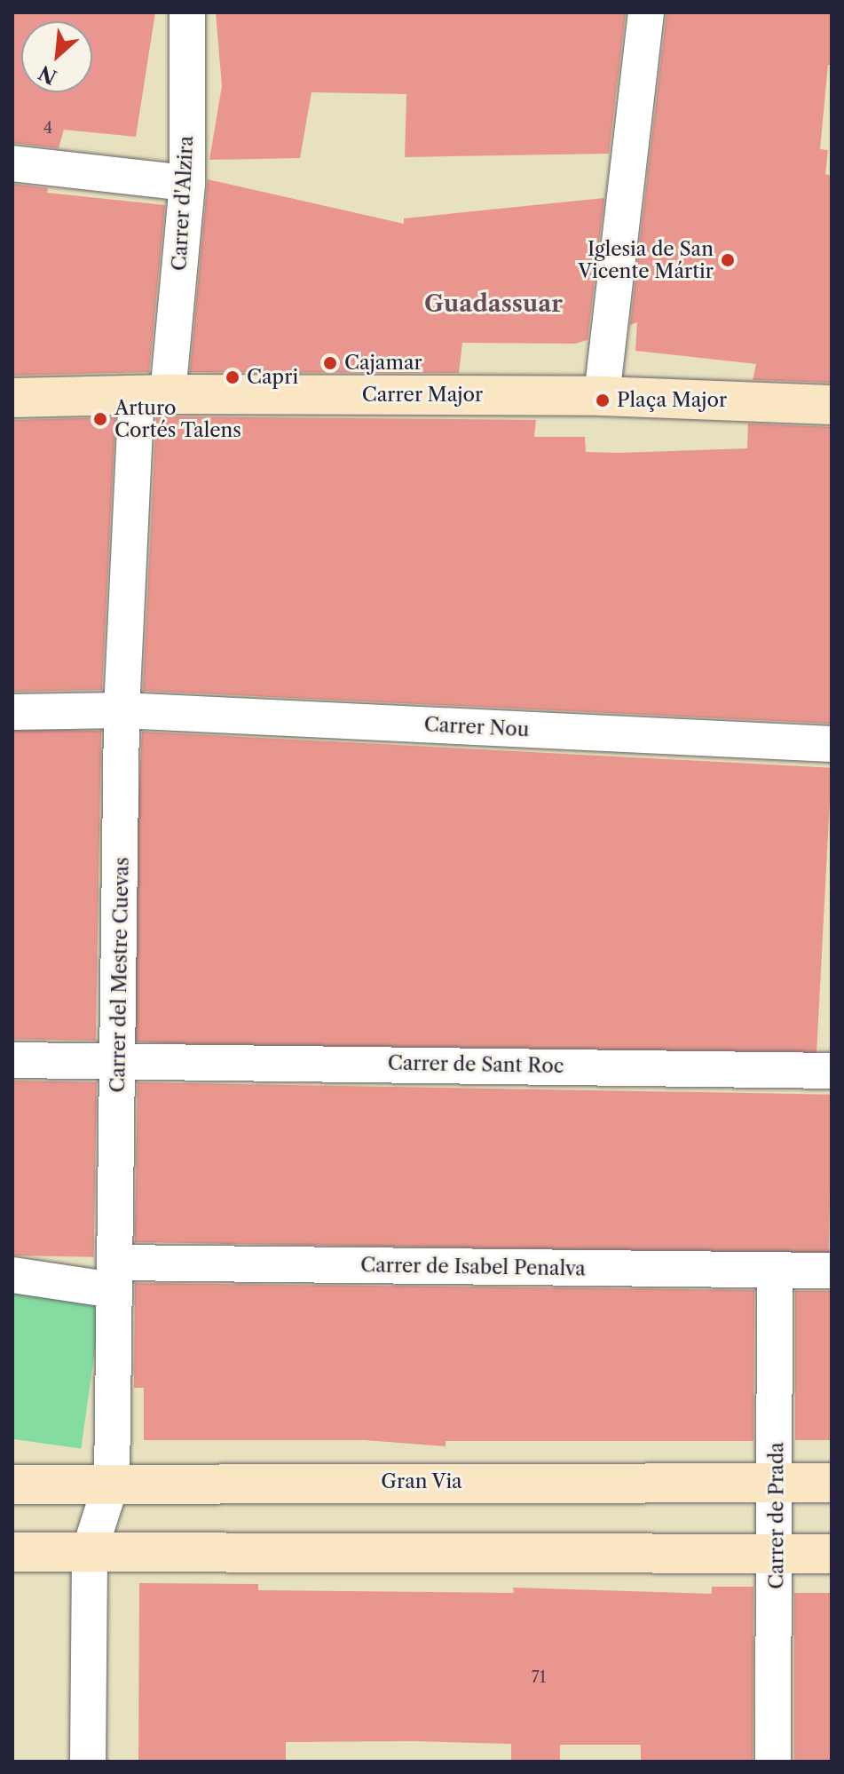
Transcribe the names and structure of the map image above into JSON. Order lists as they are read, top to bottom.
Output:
{
  "streets": {
    "street": [
      "Carrer d'Alzira",
      "Carrer Major",
      "Carrer Nou",
      "Carrer del Mestre Cuevas",
      "Carrer de Sant Roc",
      "Carrer de Isabel Penalva",
      "Gran Via",
      "Carrer de Prada"
    ]
  },
  "crossings": [
    ["Carrer d'Alzira", "Carrer Major"],
    ["Carrer d'Alzira", "Carrer del Mestre Cuevas"],
    ["Carrer Major", "Carrer del Mestre Cuevas"],
    ["Carrer Nou", "Carrer del Mestre Cuevas"],
    ["Carrer del Mestre Cuevas", "Carrer de Sant Roc"],
    ["Carrer del Mestre Cuevas", "Carrer de Isabel Penalva"],
    ["Carrer del Mestre Cuevas", "Gran Via"],
    ["Carrer de Isabel Penalva", "Carrer de Prada"],
    ["Gran Via", "Carrer de Prada"]
  ],
  "districts": ["Guadassuar"],
  "places": [
    "Iglesia de San Vicente Mártir",
    "Cajamar",
    "Capri",
    "Plaça Major",
    "Arturo Cortés Talens"
  ],
  "house_numbers": ["4", "71"],
  "north": "bottom left"
}
